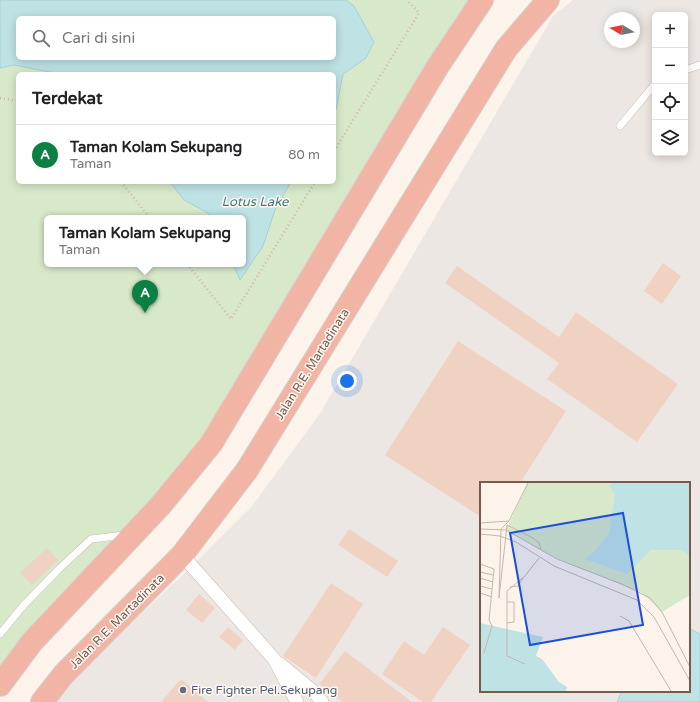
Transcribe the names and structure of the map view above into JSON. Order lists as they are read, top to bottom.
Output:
{
  "streets": {
    "highway": ["Jalan R.E. Martadinata"]
  },
  "water": ["Lotus Lake"],
  "places": ["Fire Fighter Pel.Sekupang"],
  "north": "left",
  "page": {
    "map_buttons": ["+", "−"],
    "search": "Cari di sini",
    "heading": "Terdekat",
    "list": [
      {
        "mark": "A",
        "name": "Taman Kolam Sekupang",
        "note": "Taman",
        "value": "80 m"
      }
    ],
    "popup": ["Taman Kolam Sekupang", "Taman"],
    "pins": "A"
  }
}
